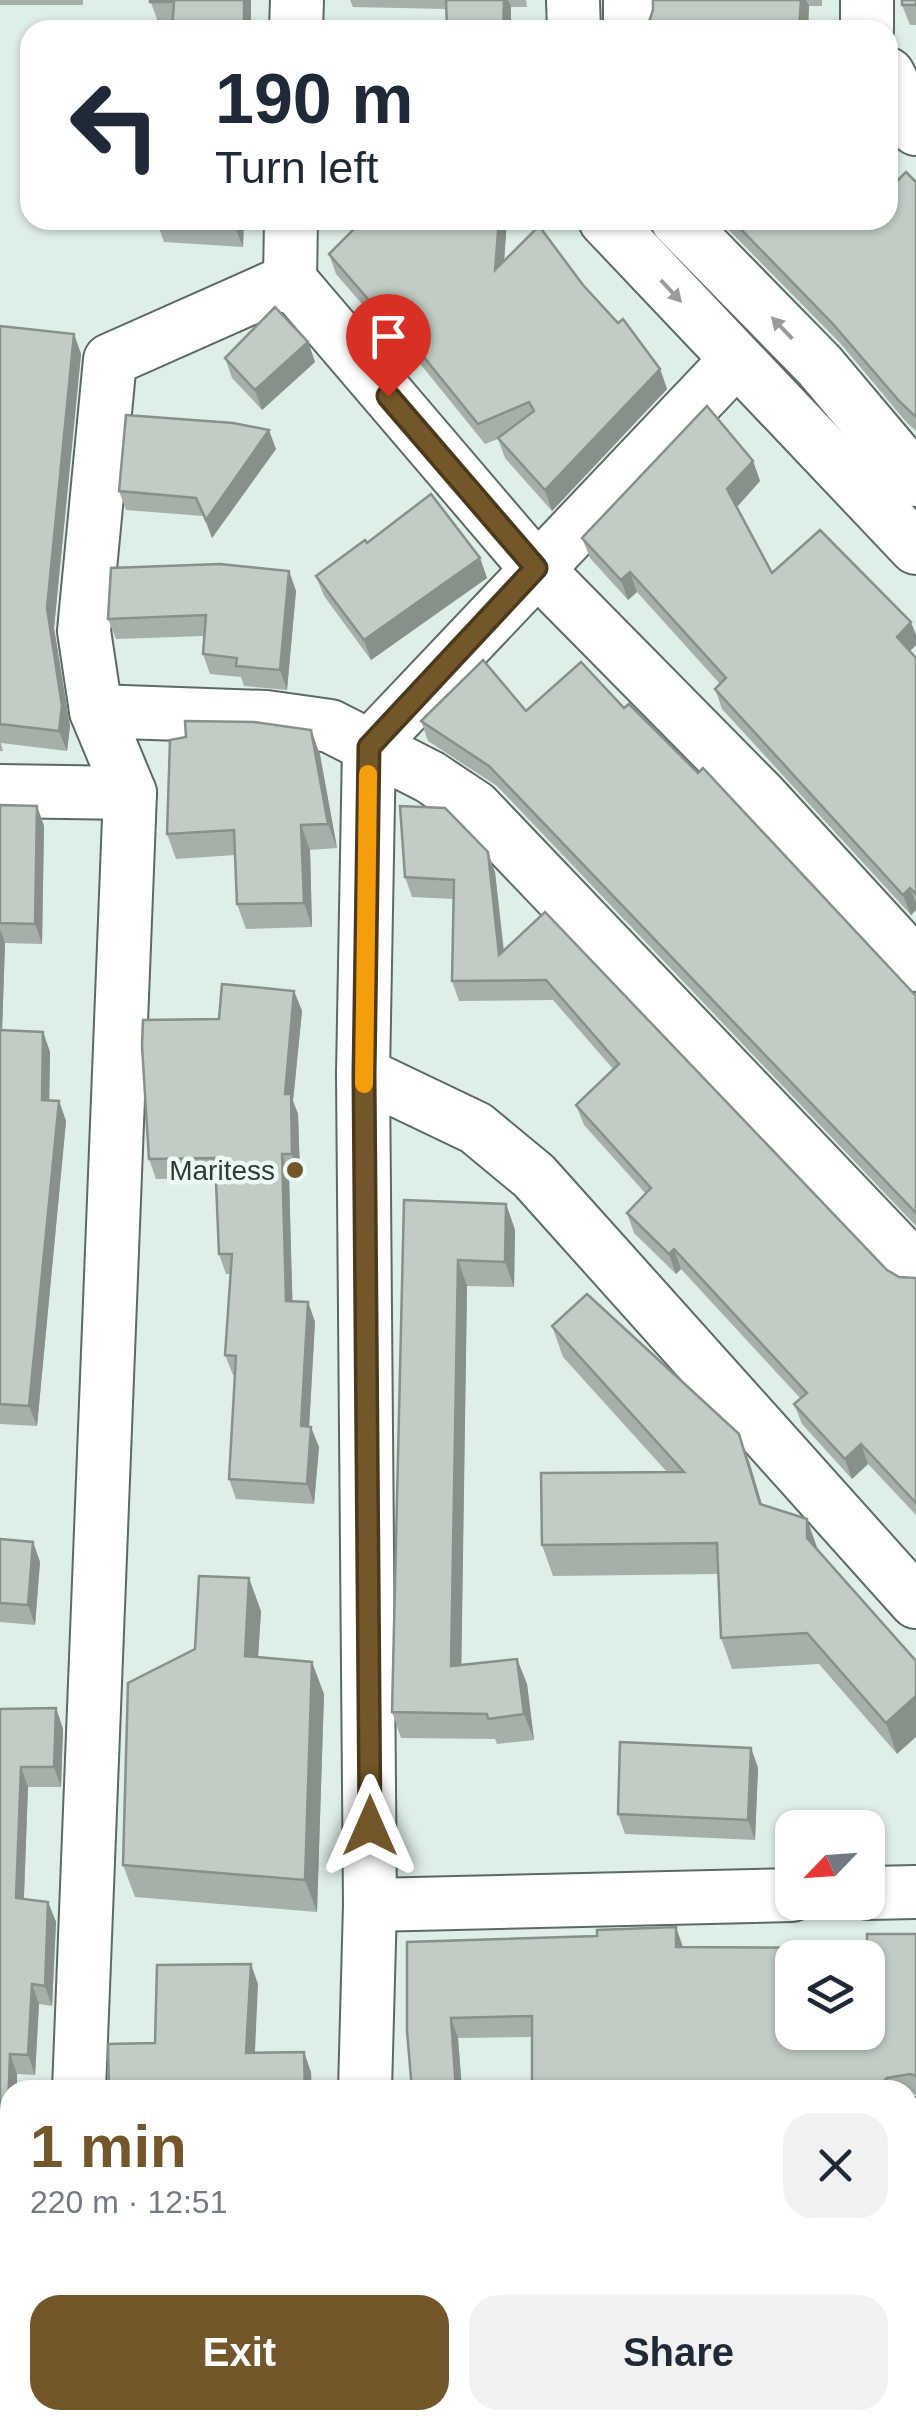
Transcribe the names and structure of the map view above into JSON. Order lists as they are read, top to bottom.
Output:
{
  "places": ["Maritess"],
  "north": "bottom left",
  "page": {
    "turn": ["190 m", "Turn left"],
    "heading": ["1 min", "220 m · 12:51"],
    "buttons": ["Exit", "Share"]
  }
}
